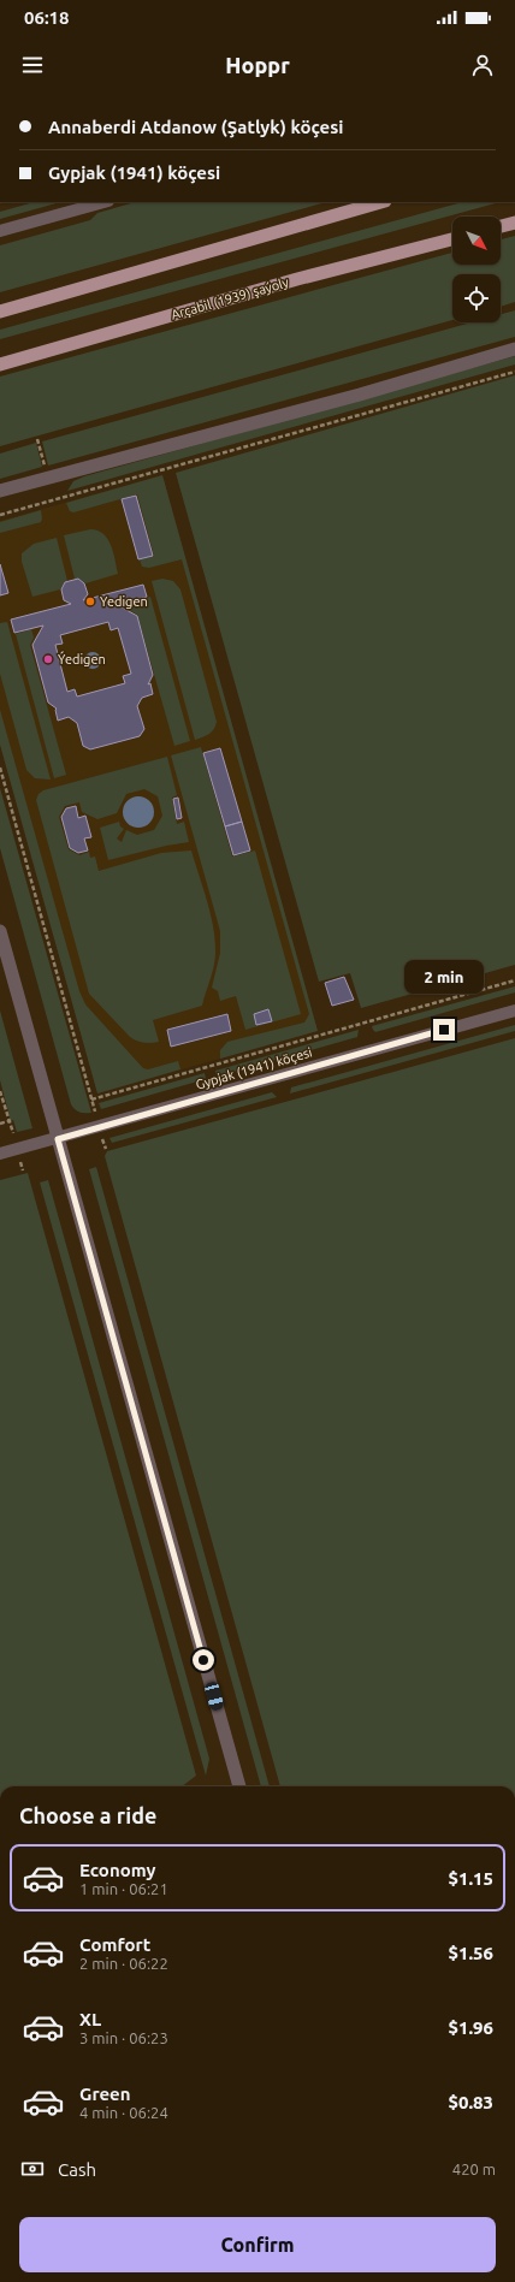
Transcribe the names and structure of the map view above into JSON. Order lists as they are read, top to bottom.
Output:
{
  "streets": {
    "main road": ["Arçabil (1939) şaýoly"],
    "street": ["Gypjak (1941) köçesi"]
  },
  "places": ["Yedigen", "Ýedigen"],
  "north": "bottom right",
  "page": {
    "status": "06:18",
    "header": "Hoppr",
    "banner": ["Annaberdi Atdanow (Şatlyk) köçesi", "Gypjak (1941) köçesi"],
    "bubble": "2 min",
    "heading": "Choose a ride",
    "list": [
      {
        "name": "Economy",
        "note": "1 min · 06:21",
        "value": "$1.15"
      },
      {
        "name": "Comfort",
        "note": "2 min · 06:22",
        "value": "$1.56"
      },
      {
        "name": "XL",
        "note": "3 min · 06:23",
        "value": "$1.96"
      },
      {
        "name": "Green",
        "note": "4 min · 06:24",
        "value": "$0.83"
      }
    ],
    "pay": ["Cash", "420 m"],
    "buttons": "Confirm"
  }
}
